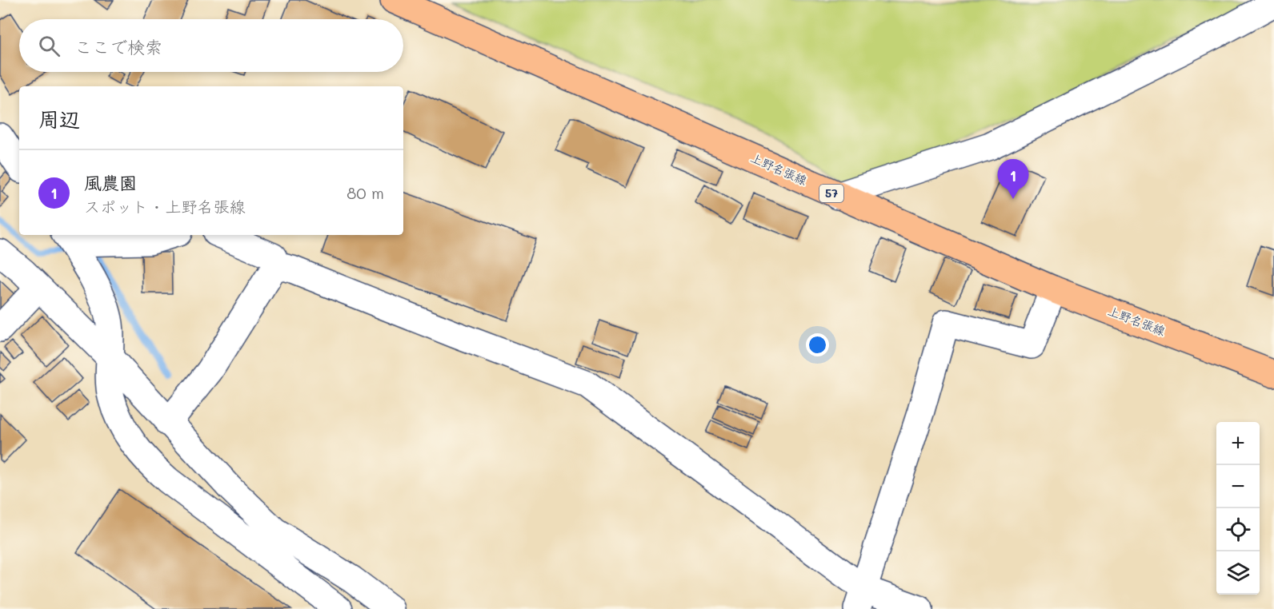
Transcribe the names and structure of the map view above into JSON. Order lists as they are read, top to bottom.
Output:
{
  "streets": {
    "main road": ["上野名張線", "57"]
  },
  "page": {
    "search": "ここで検索",
    "heading": "周辺",
    "list": [
      {
        "mark": "1",
        "name": "風農園",
        "note": "スポット · 上野名張線",
        "value": "80 m"
      }
    ],
    "pins": "1",
    "map_buttons": ["+", "−"]
  }
}
